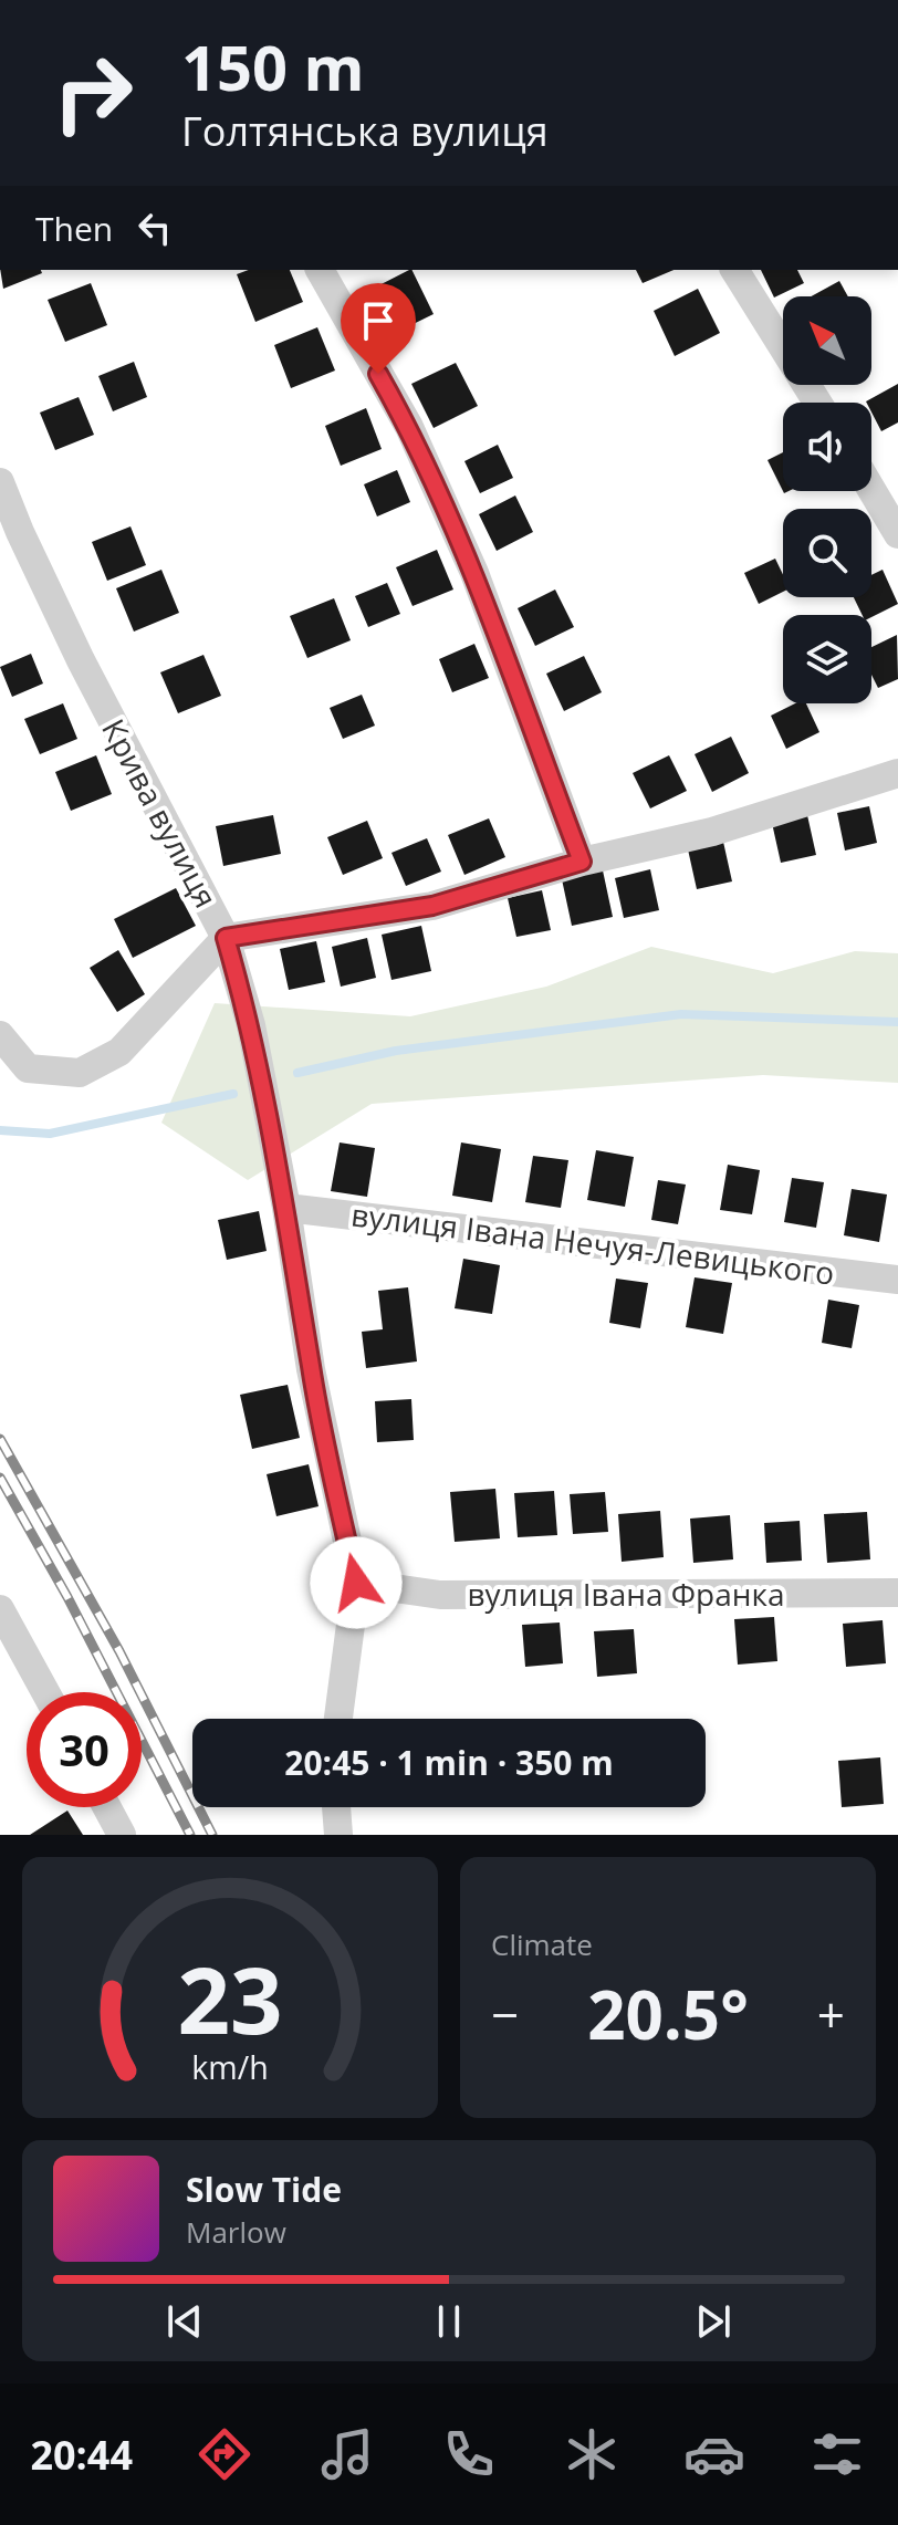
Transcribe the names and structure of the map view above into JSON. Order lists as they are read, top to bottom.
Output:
{
  "streets": {
    "street": ["Крива вулиця", "вулиця Івана Нечуя-Левицького", "вулиця Івана Франка"]
  },
  "crossings": [
    ["Крива вулиця", "вулиця Івана Нечуя-Левицького"],
    ["Крива вулиця", "вулиця Івана Франка"]
  ],
  "north": "top left",
  "page": {
    "turn": ["150 m", "Голтянська вулиця"],
    "then": "Then",
    "limit": "30",
    "trip": "20:45 · 1 min · 350 m",
    "tile": "Climate",
    "heat": ["−", "20.5°", "+"],
    "song": ["Slow Tide", "Marlow"],
    "tabs": "20:44",
    "gauge": ["23", "km/h"]
  }
}
